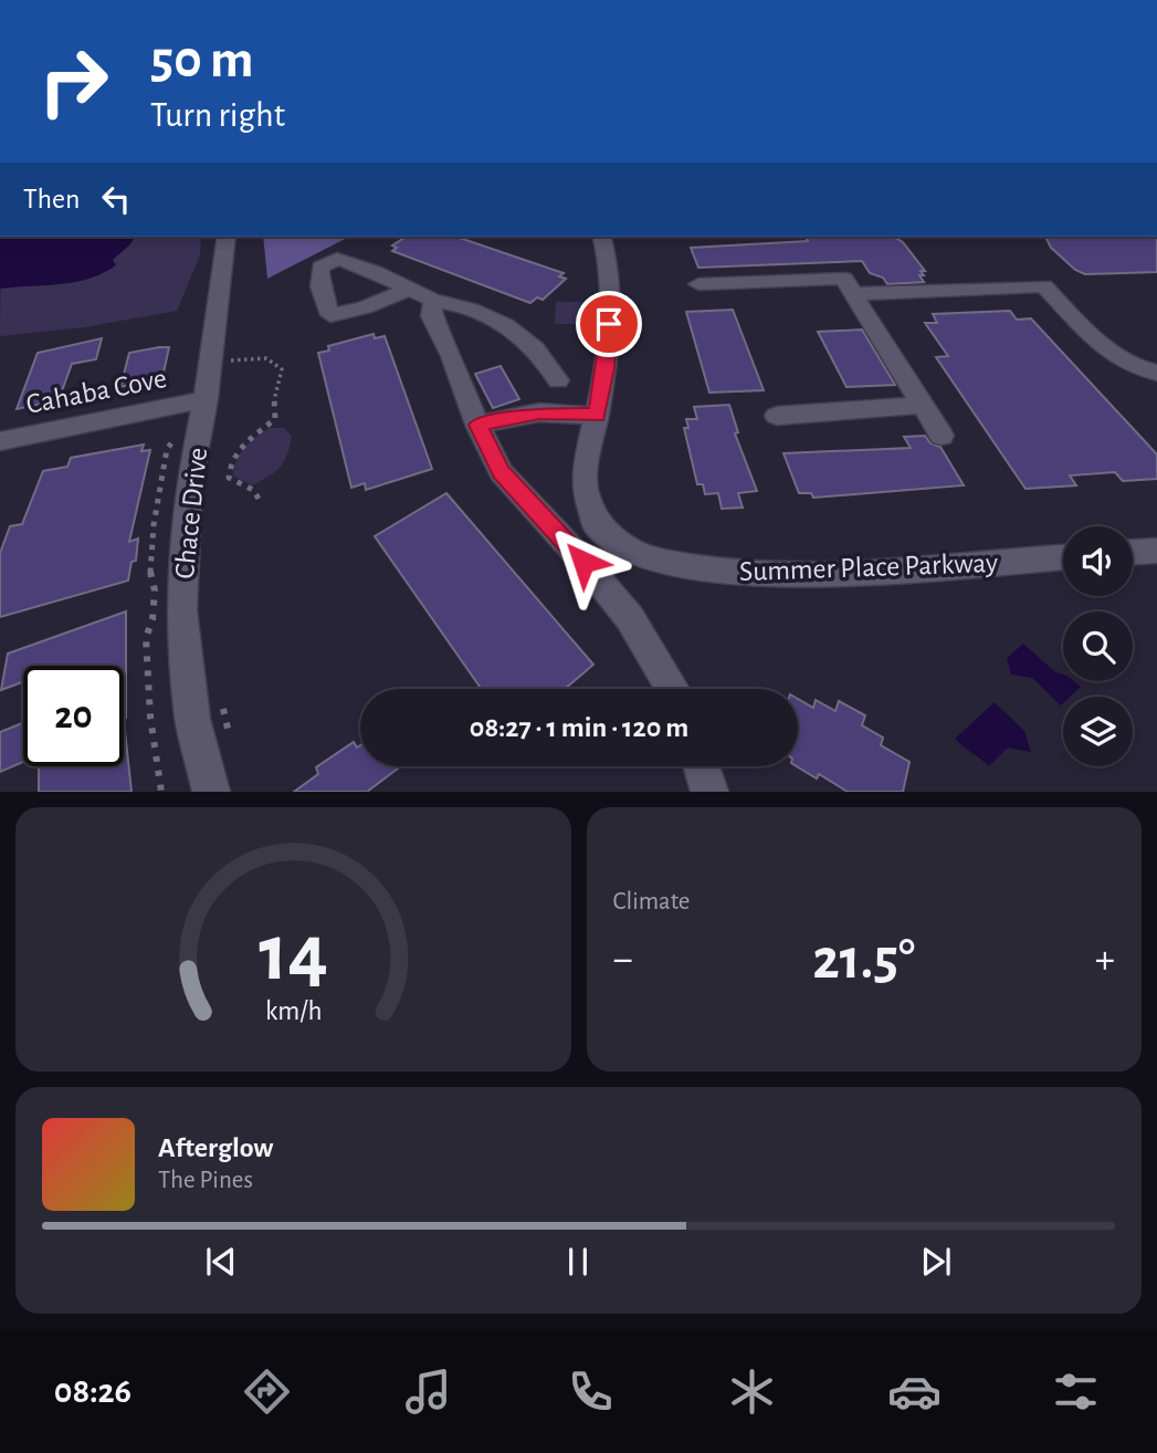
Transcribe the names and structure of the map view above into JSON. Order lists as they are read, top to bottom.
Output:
{
  "streets": {
    "street": ["Cahaba Cove", "Chace Drive", "Summer Place Parkway"]
  },
  "crossings": [
    ["Cahaba Cove", "Chace Drive"]
  ],
  "page": {
    "turn": ["50 m", "Turn right"],
    "then": "Then",
    "limit": "20",
    "trip": "08:27 · 1 min · 120 m",
    "tile": "Climate",
    "heat": ["−", "21.5°", "+"],
    "song": ["Afterglow", "The Pines"],
    "tabs": "08:26",
    "gauge": ["14", "km/h"]
  }
}
